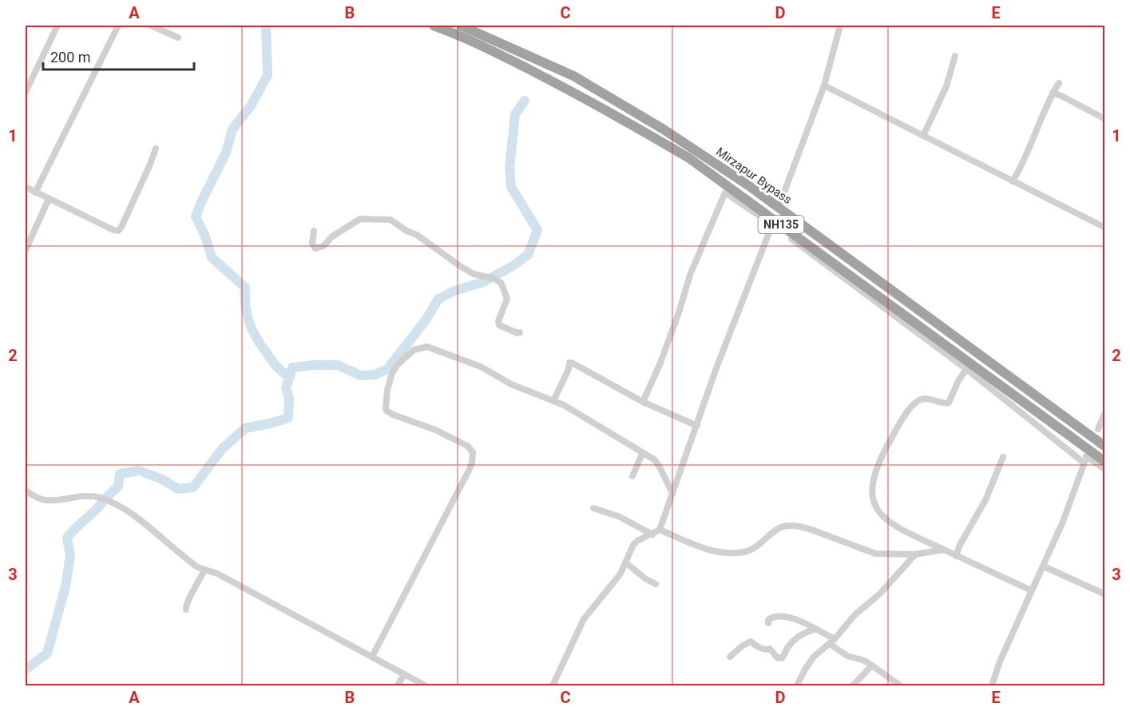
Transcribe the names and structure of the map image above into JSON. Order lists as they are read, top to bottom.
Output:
{
  "streets": {
    "highway": ["Mirzapur Bypass", "NH135"]
  },
  "scale_bar": "200 m",
  "grid": {
    "columns": [
      "A",
      "B",
      "C",
      "D",
      "E"
    ],
    "rows": ["1", "2", "3"]
  }
}
